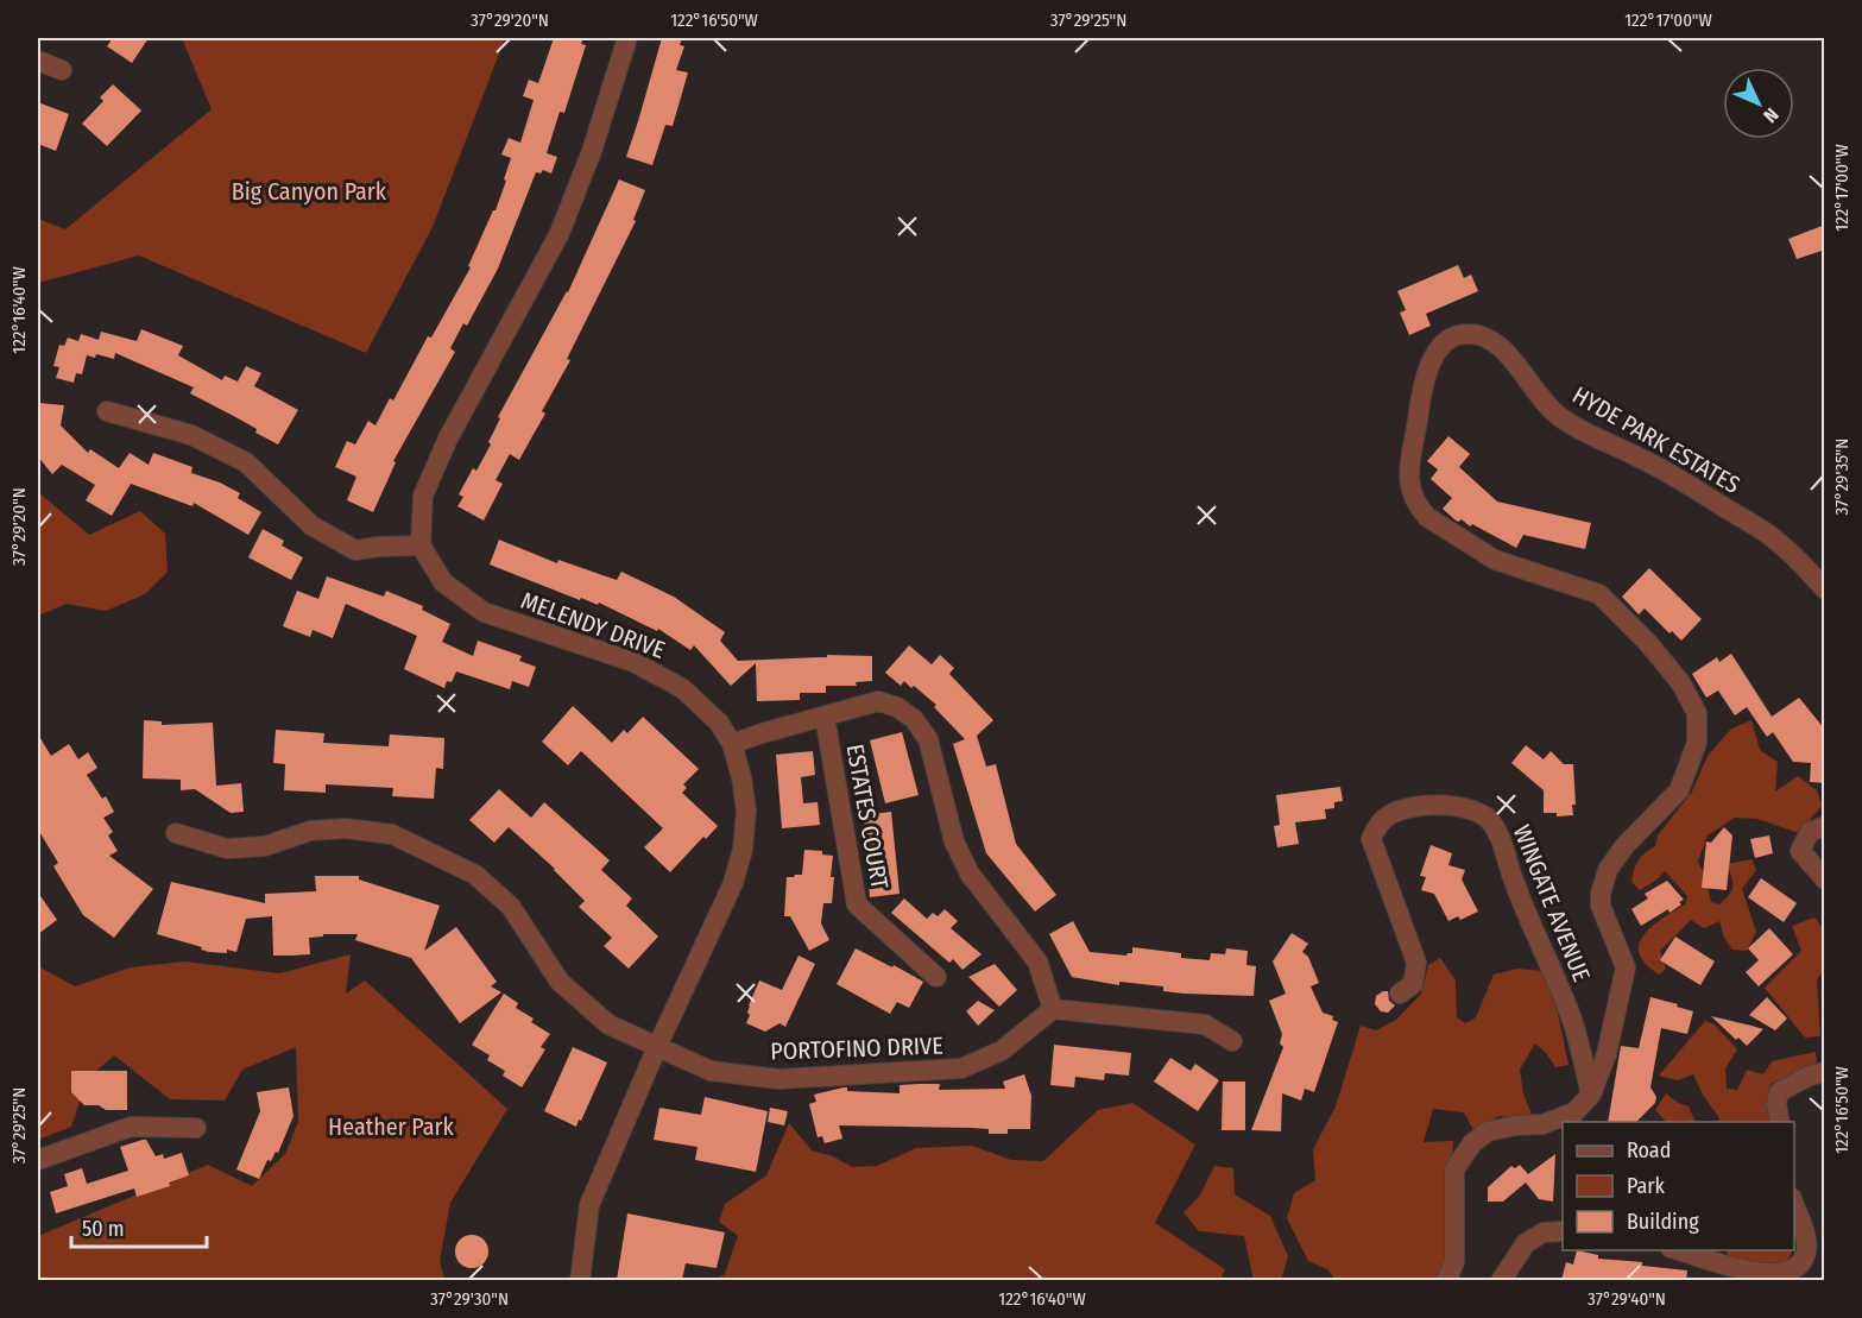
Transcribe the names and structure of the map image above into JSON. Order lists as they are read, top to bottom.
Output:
{
  "streets": {
    "street": [
      "HYDE PARK ESTATES",
      "MELENDY DRIVE",
      "ESTATES COURT",
      "WINGATE AVENUE",
      "PORTOFINO DRIVE"
    ]
  },
  "crossings": [
    ["HYDE PARK ESTATES", "WINGATE AVENUE"],
    ["MELENDY DRIVE", "PORTOFINO DRIVE"]
  ],
  "parks": ["Big Canyon Park", "Heather Park"],
  "legend": ["Road", "Park", "Building"],
  "scale_bar": "50 m",
  "north": "bottom right",
  "coordinates": [
    "37°29'20\"N",
    "122°16'50\"W",
    "37°29'25\"N",
    "122°17'00\"W",
    "122°16'40\"W",
    "37°29'35\"N",
    "37°29'30\"N",
    "37°29'40\"N"
  ]
}
